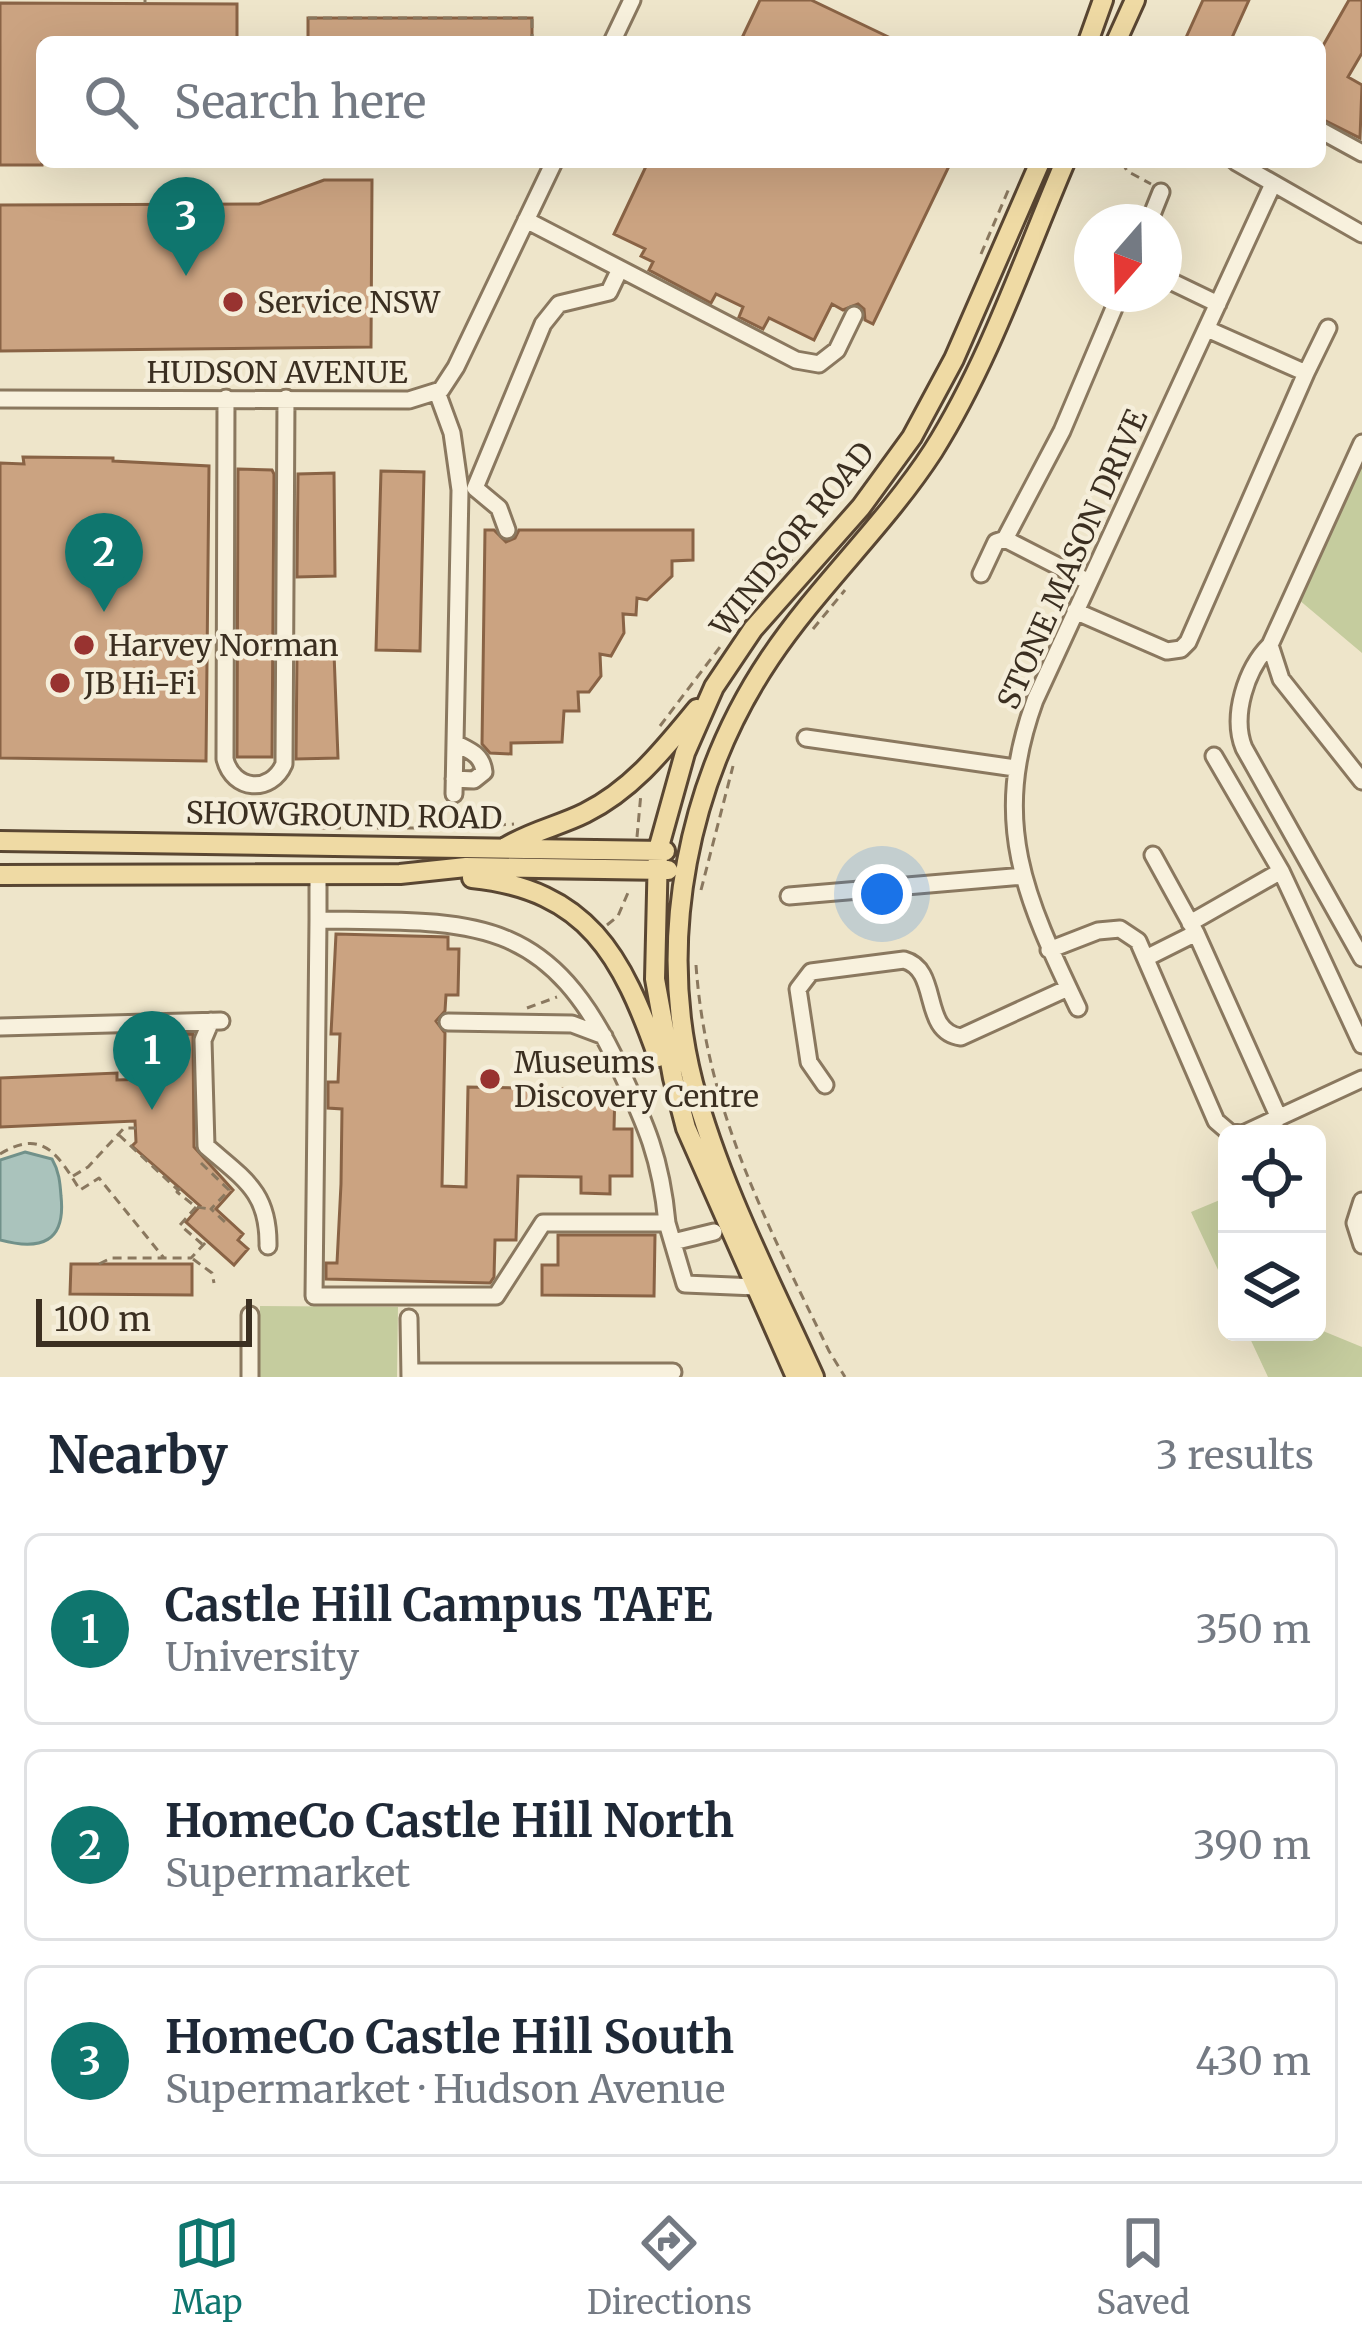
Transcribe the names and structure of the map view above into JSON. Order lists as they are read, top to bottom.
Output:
{
  "streets": {
    "main road": ["WINDSOR ROAD", "SHOWGROUND ROAD"],
    "street": ["HUDSON AVENUE", "STONE MASON DRIVE"]
  },
  "crossings": [
    ["WINDSOR ROAD", "SHOWGROUND ROAD"]
  ],
  "places": [
    "Service NSW",
    "Harvey Norman",
    "JB Hi-Fi",
    "Museums Discovery Centre"
  ],
  "scale_bar": "100 m",
  "north": "bottom",
  "page": {
    "search": "Search here",
    "pins": ["3", "2", "1"],
    "scale": "100 m",
    "heading": ["Nearby", "3 results"],
    "list": [
      {
        "mark": "1",
        "name": "Castle Hill Campus TAFE",
        "note": "University",
        "value": "350 m"
      },
      {
        "mark": "2",
        "name": "HomeCo Castle Hill North",
        "note": "Supermarket",
        "value": "390 m"
      },
      {
        "mark": "3",
        "name": "HomeCo Castle Hill South",
        "note": "Supermarket · Hudson Avenue",
        "value": "430 m"
      }
    ],
    "nav": ["Map", "Directions", "Saved"]
  }
}
